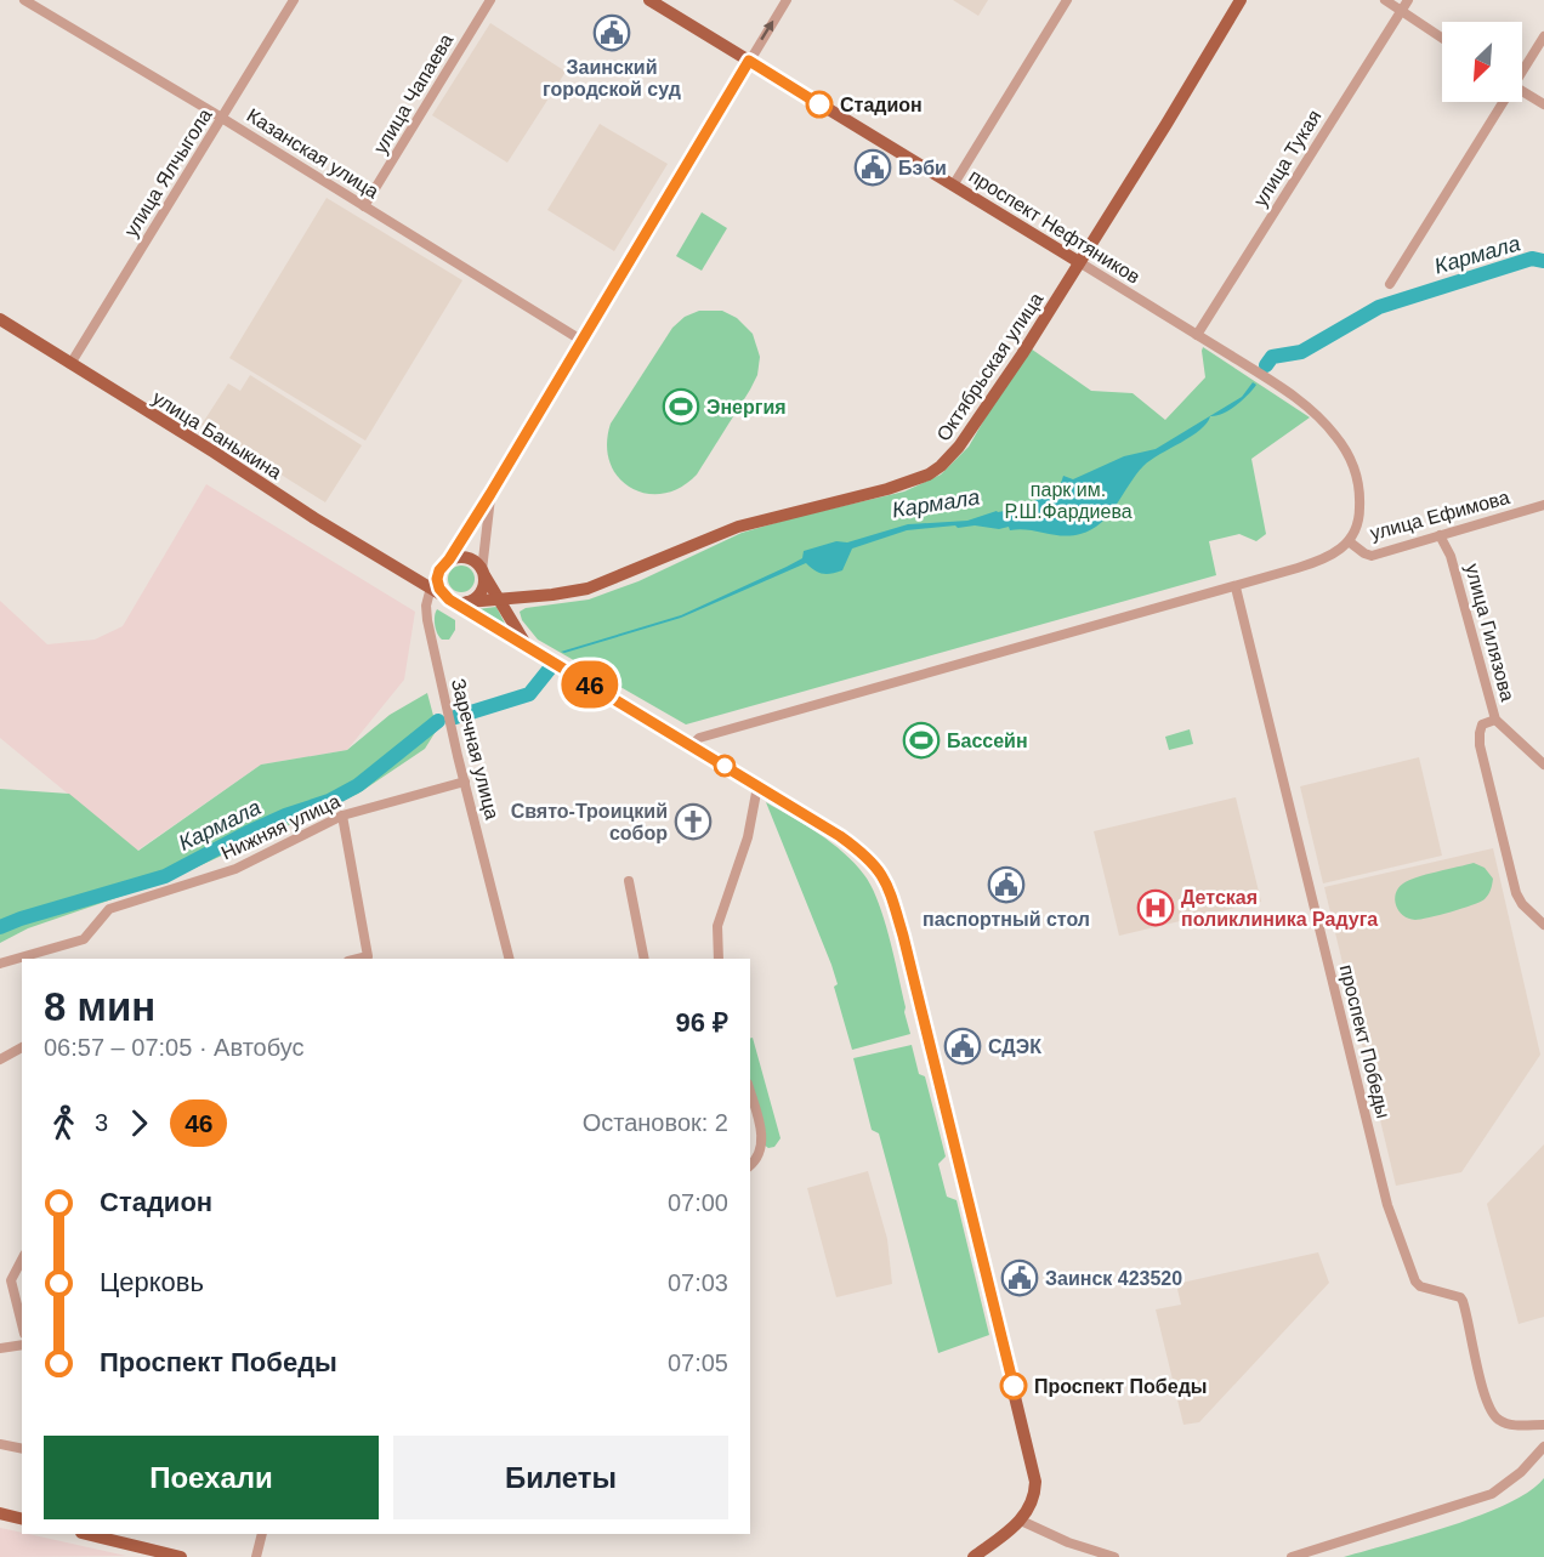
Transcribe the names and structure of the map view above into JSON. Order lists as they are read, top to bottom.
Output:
{
  "streets": {
    "main road": ["проспект Нефтяников", "Октябрьская улица", "улица Баныкина"],
    "street": [
      "улица Чапаева",
      "Казанская улица",
      "улица Тукая",
      "улица Ялчыгола",
      "улица Ефимова",
      "улица Гилязова",
      "Заречная улица",
      "Нижняя улица",
      "проспект Победы"
    ]
  },
  "crossings": [
    ["улица Чапаева", "Казанская улица"],
    ["Казанская улица", "улица Ялчыгола"],
    ["улица Тукая", "проспект Нефтяников"],
    ["улица Ялчыгола", "улица Баныкина"],
    ["проспект Нефтяников", "Октябрьская улица"],
    ["проспект Нефтяников", "улица Ефимова"],
    ["Октябрьская улица", "улица Баныкина"],
    ["улица Баныкина", "Заречная улица"],
    ["улица Ефимова", "улица Гилязова"],
    ["Заречная улица", "Нижняя улица"]
  ],
  "water": ["Кармала"],
  "parks": ["парк им. Р.Ш.Фардиева"],
  "places": {
    "public building": [
      "Заинский городской суд",
      "Бэби",
      "паспортный стол",
      "СДЭК",
      "Заинск 423520"
    ],
    "other": ["Стадион", "Проспект Победы"],
    "sports": ["Энергия", "Бассейн"],
    "church": ["Свято-Троицкий собор"],
    "hospital": ["Детская поликлиника Радуга"]
  },
  "lines": ["bus line 46"],
  "north": "bottom left",
  "page": {
    "on_map": "46",
    "heading": ["8 мин", "06:57 – 07:05 · Автобус", "96 ₽"],
    "legs": ["3", "46", "Остановок: 2"],
    "list": [
      {
        "name": "Стадион",
        "value": "07:00"
      },
      {
        "name": "Церковь",
        "value": "07:03"
      },
      {
        "name": "Проспект Победы",
        "value": "07:05"
      }
    ],
    "buttons": ["Поехали", "Билеты"]
  }
}
